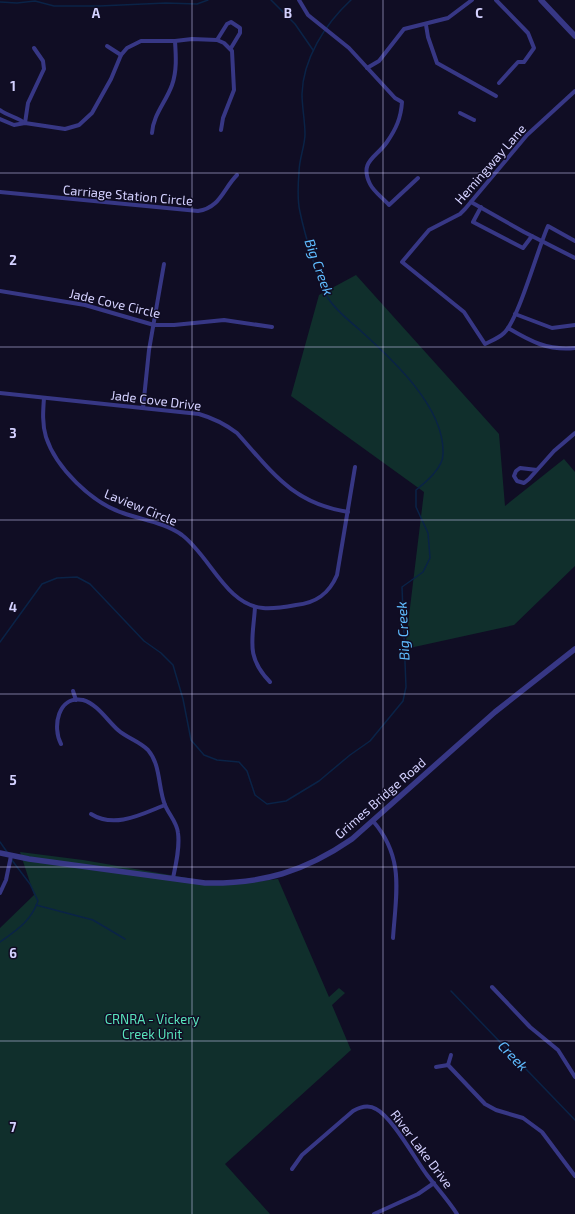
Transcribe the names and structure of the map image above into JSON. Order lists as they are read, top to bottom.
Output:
{
  "streets": {
    "street": [
      "Hemingway Lane",
      "Carriage Station Circle",
      "Jade Cove Circle",
      "Jade Cove Drive",
      "Laview Circle",
      "Grimes Bridge Road",
      "River Lake Drive"
    ]
  },
  "crossings": [
    ["Jade Cove Drive", "Laview Circle"]
  ],
  "water": ["Big Creek", "Creek"],
  "parks": ["CRNRA - Vickery Creek Unit"],
  "grid": {
    "columns": ["A", "B", "C"],
    "rows": [
      "1",
      "2",
      "3",
      "4",
      "5",
      "6",
      "7"
    ]
  }
}
